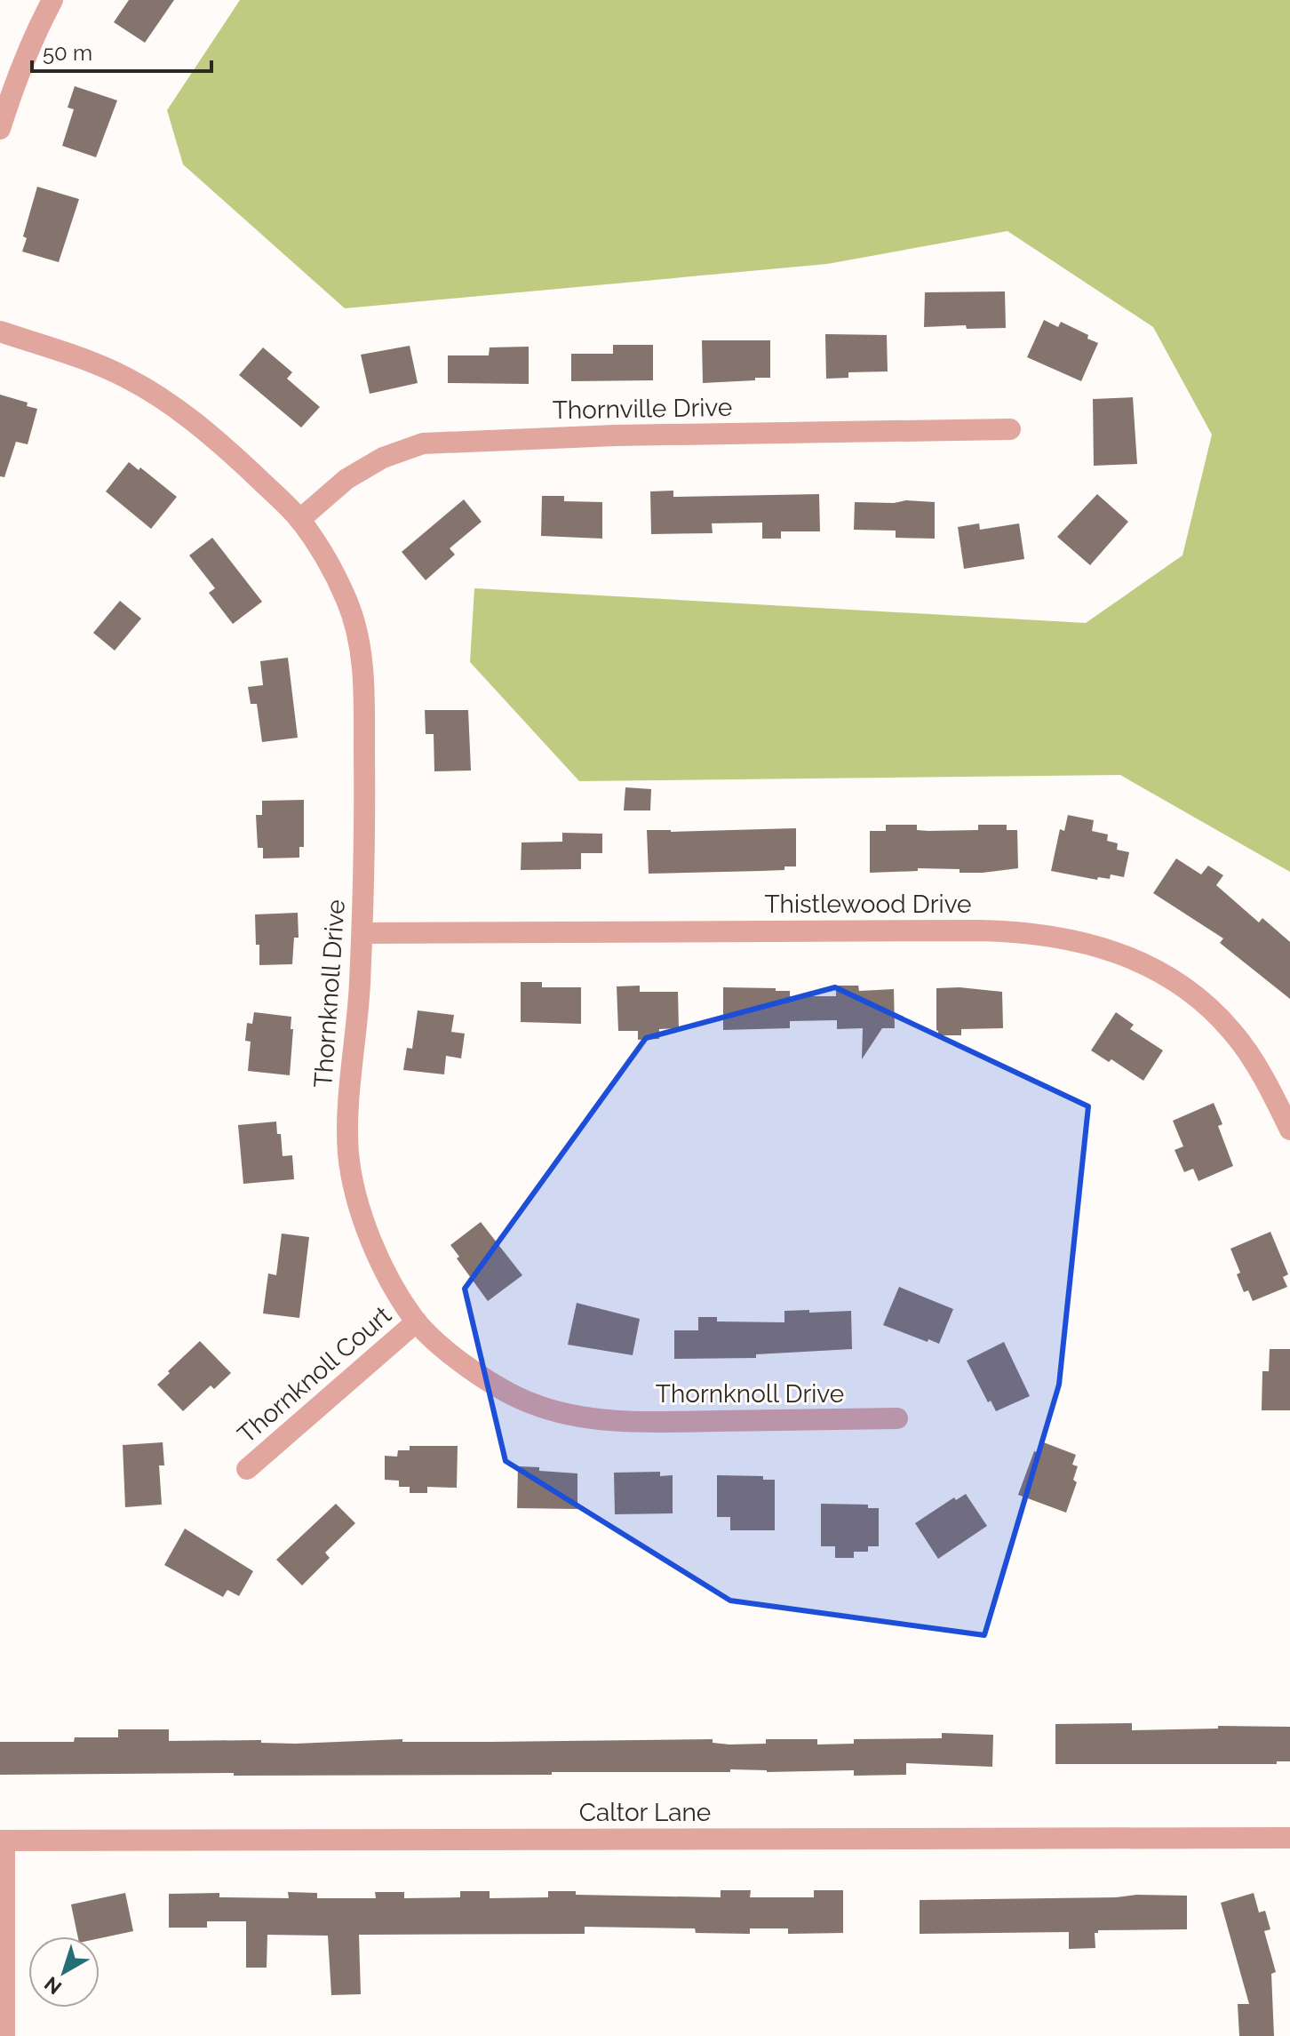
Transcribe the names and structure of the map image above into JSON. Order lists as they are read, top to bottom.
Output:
{
  "streets": {
    "street": [
      "Thornville Drive",
      "Thistlewood Drive",
      "Thornknoll Drive",
      "Thornknoll Court",
      "Caltor Lane"
    ]
  },
  "crossings": [
    ["Thornville Drive", "Thornknoll Drive"],
    ["Thistlewood Drive", "Thornknoll Drive"],
    ["Thornknoll Drive", "Thornknoll Court"]
  ],
  "scale_bar": "50 m",
  "north": "bottom left"
}
